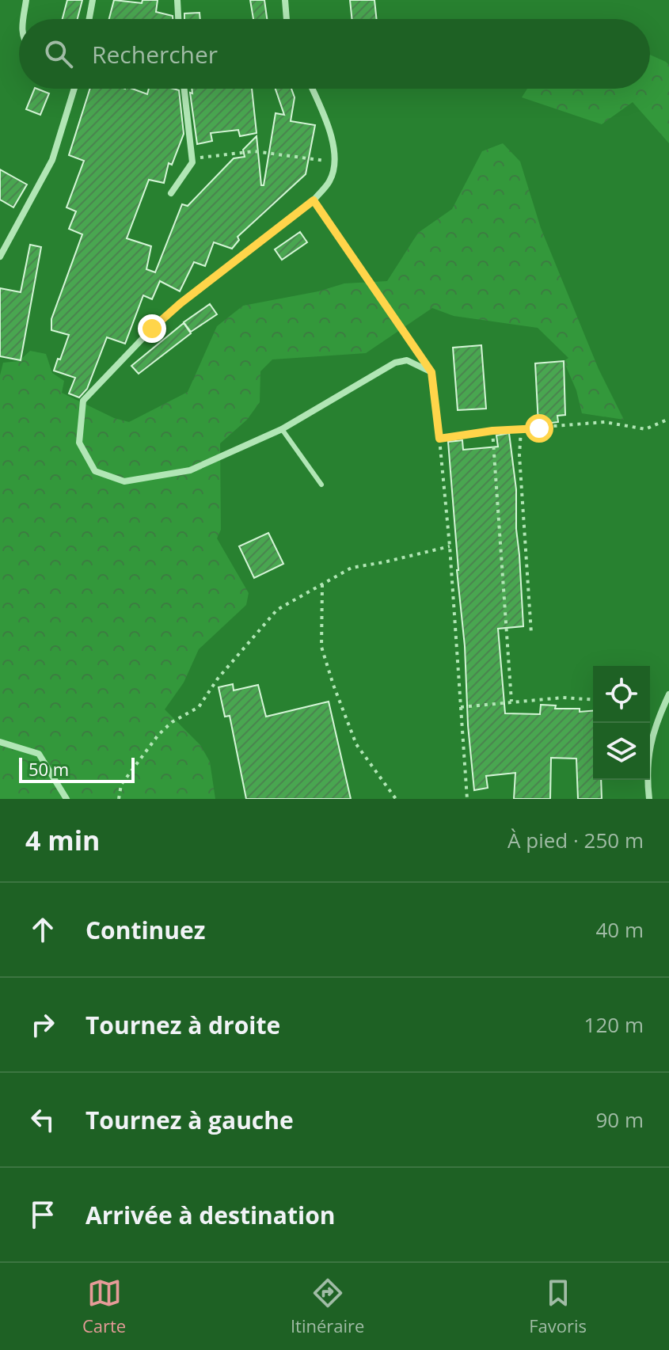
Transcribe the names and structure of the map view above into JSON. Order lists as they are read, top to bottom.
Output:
{
  "scale_bar": "50 m",
  "page": {
    "search": "Rechercher",
    "scale": "50 m",
    "heading": ["4 min", "À pied · 250 m"],
    "list": [
      ["Continuez", "40 m"],
      ["Tournez à droite", "120 m"],
      ["Tournez à gauche", "90 m"],
      "Arrivée à destination"
    ],
    "nav": ["Carte", "Itinéraire", "Favoris"]
  }
}
